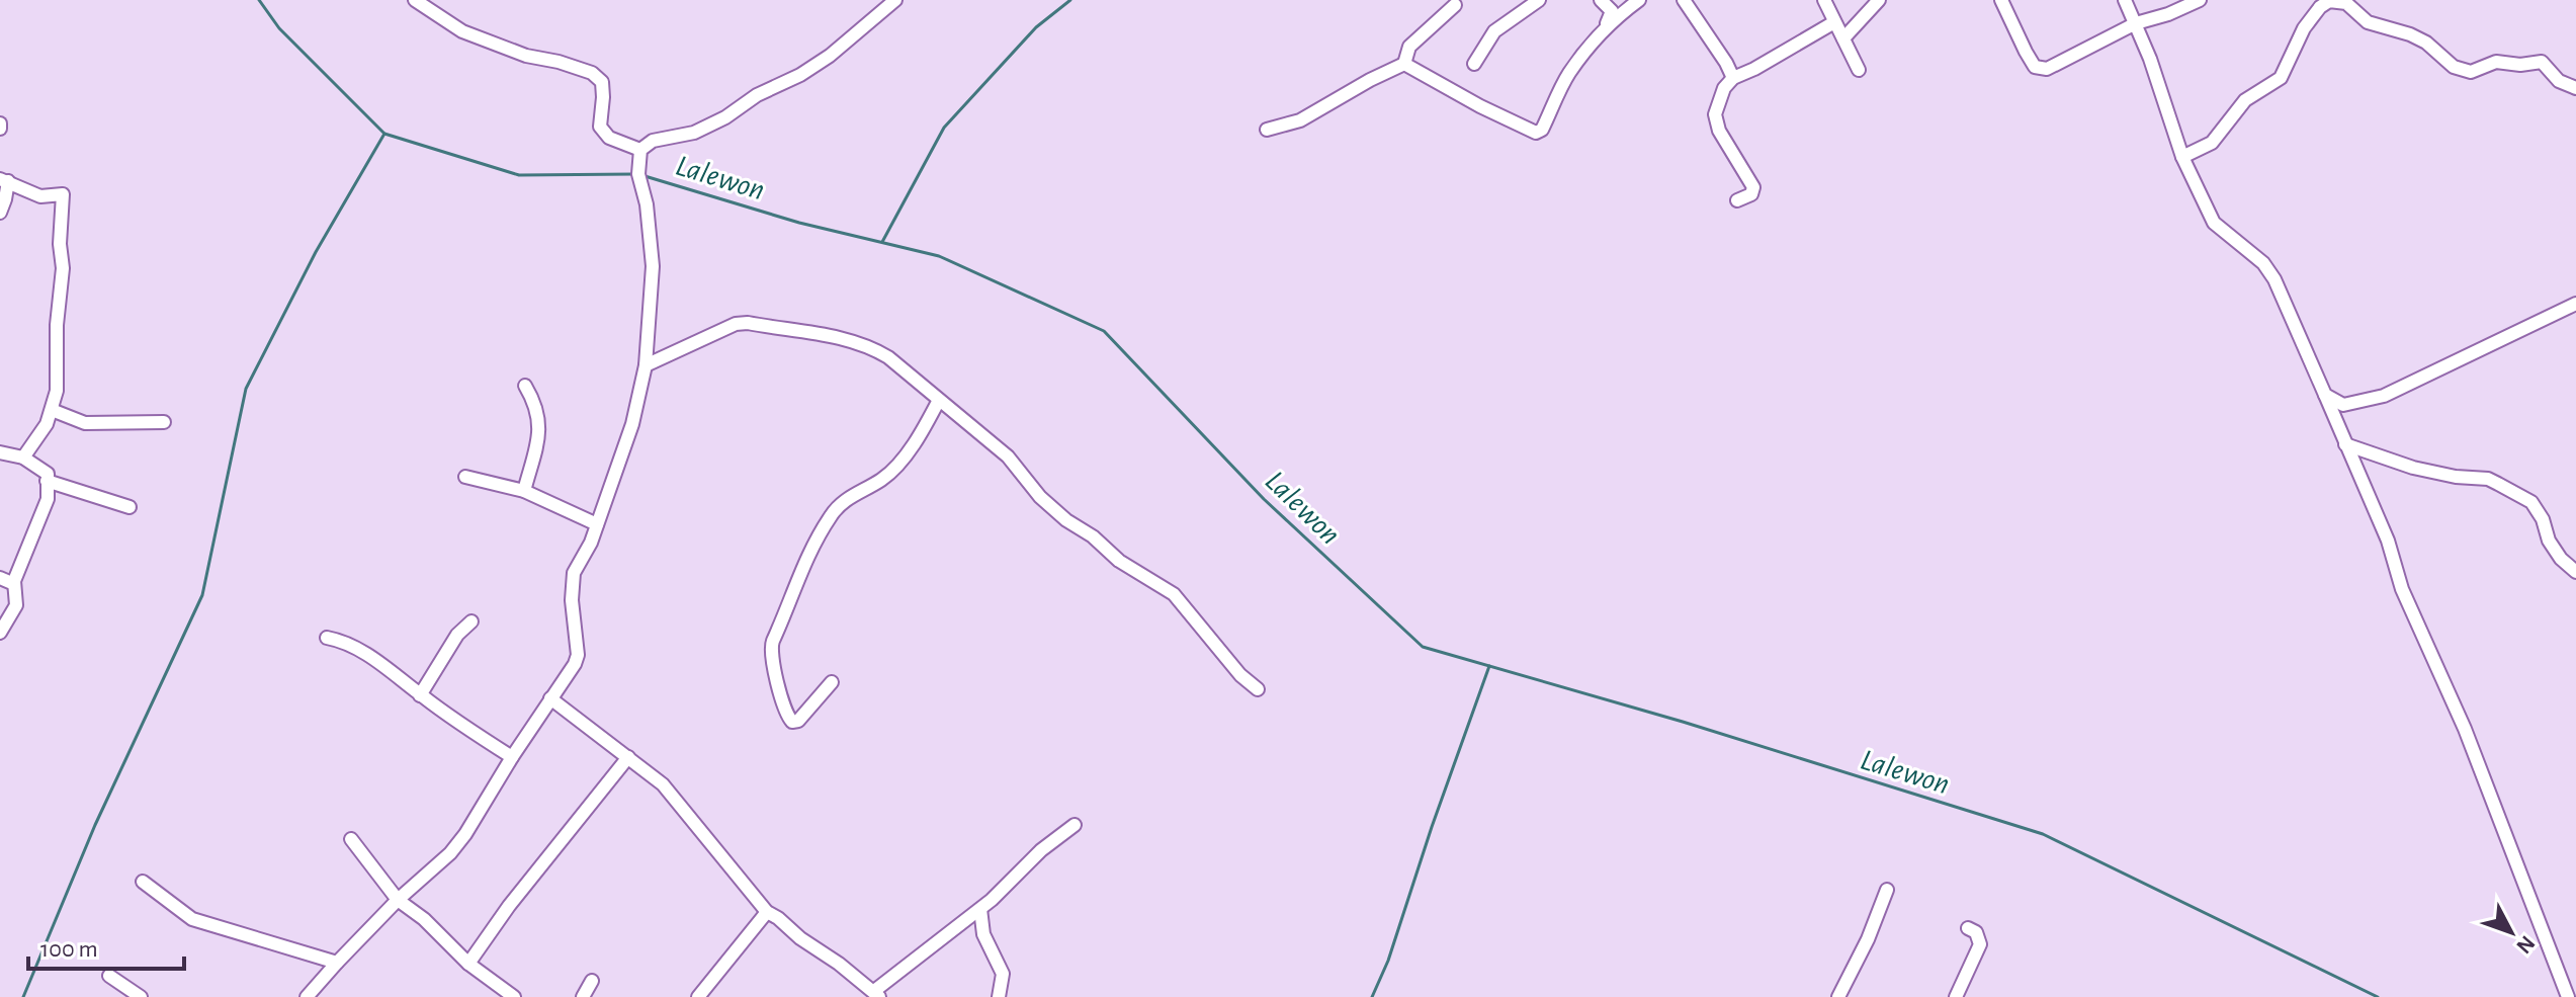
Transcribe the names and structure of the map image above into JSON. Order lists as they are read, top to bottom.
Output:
{
  "water": ["Lalewon"],
  "scale_bar": "100 m",
  "north": "bottom right"
}
